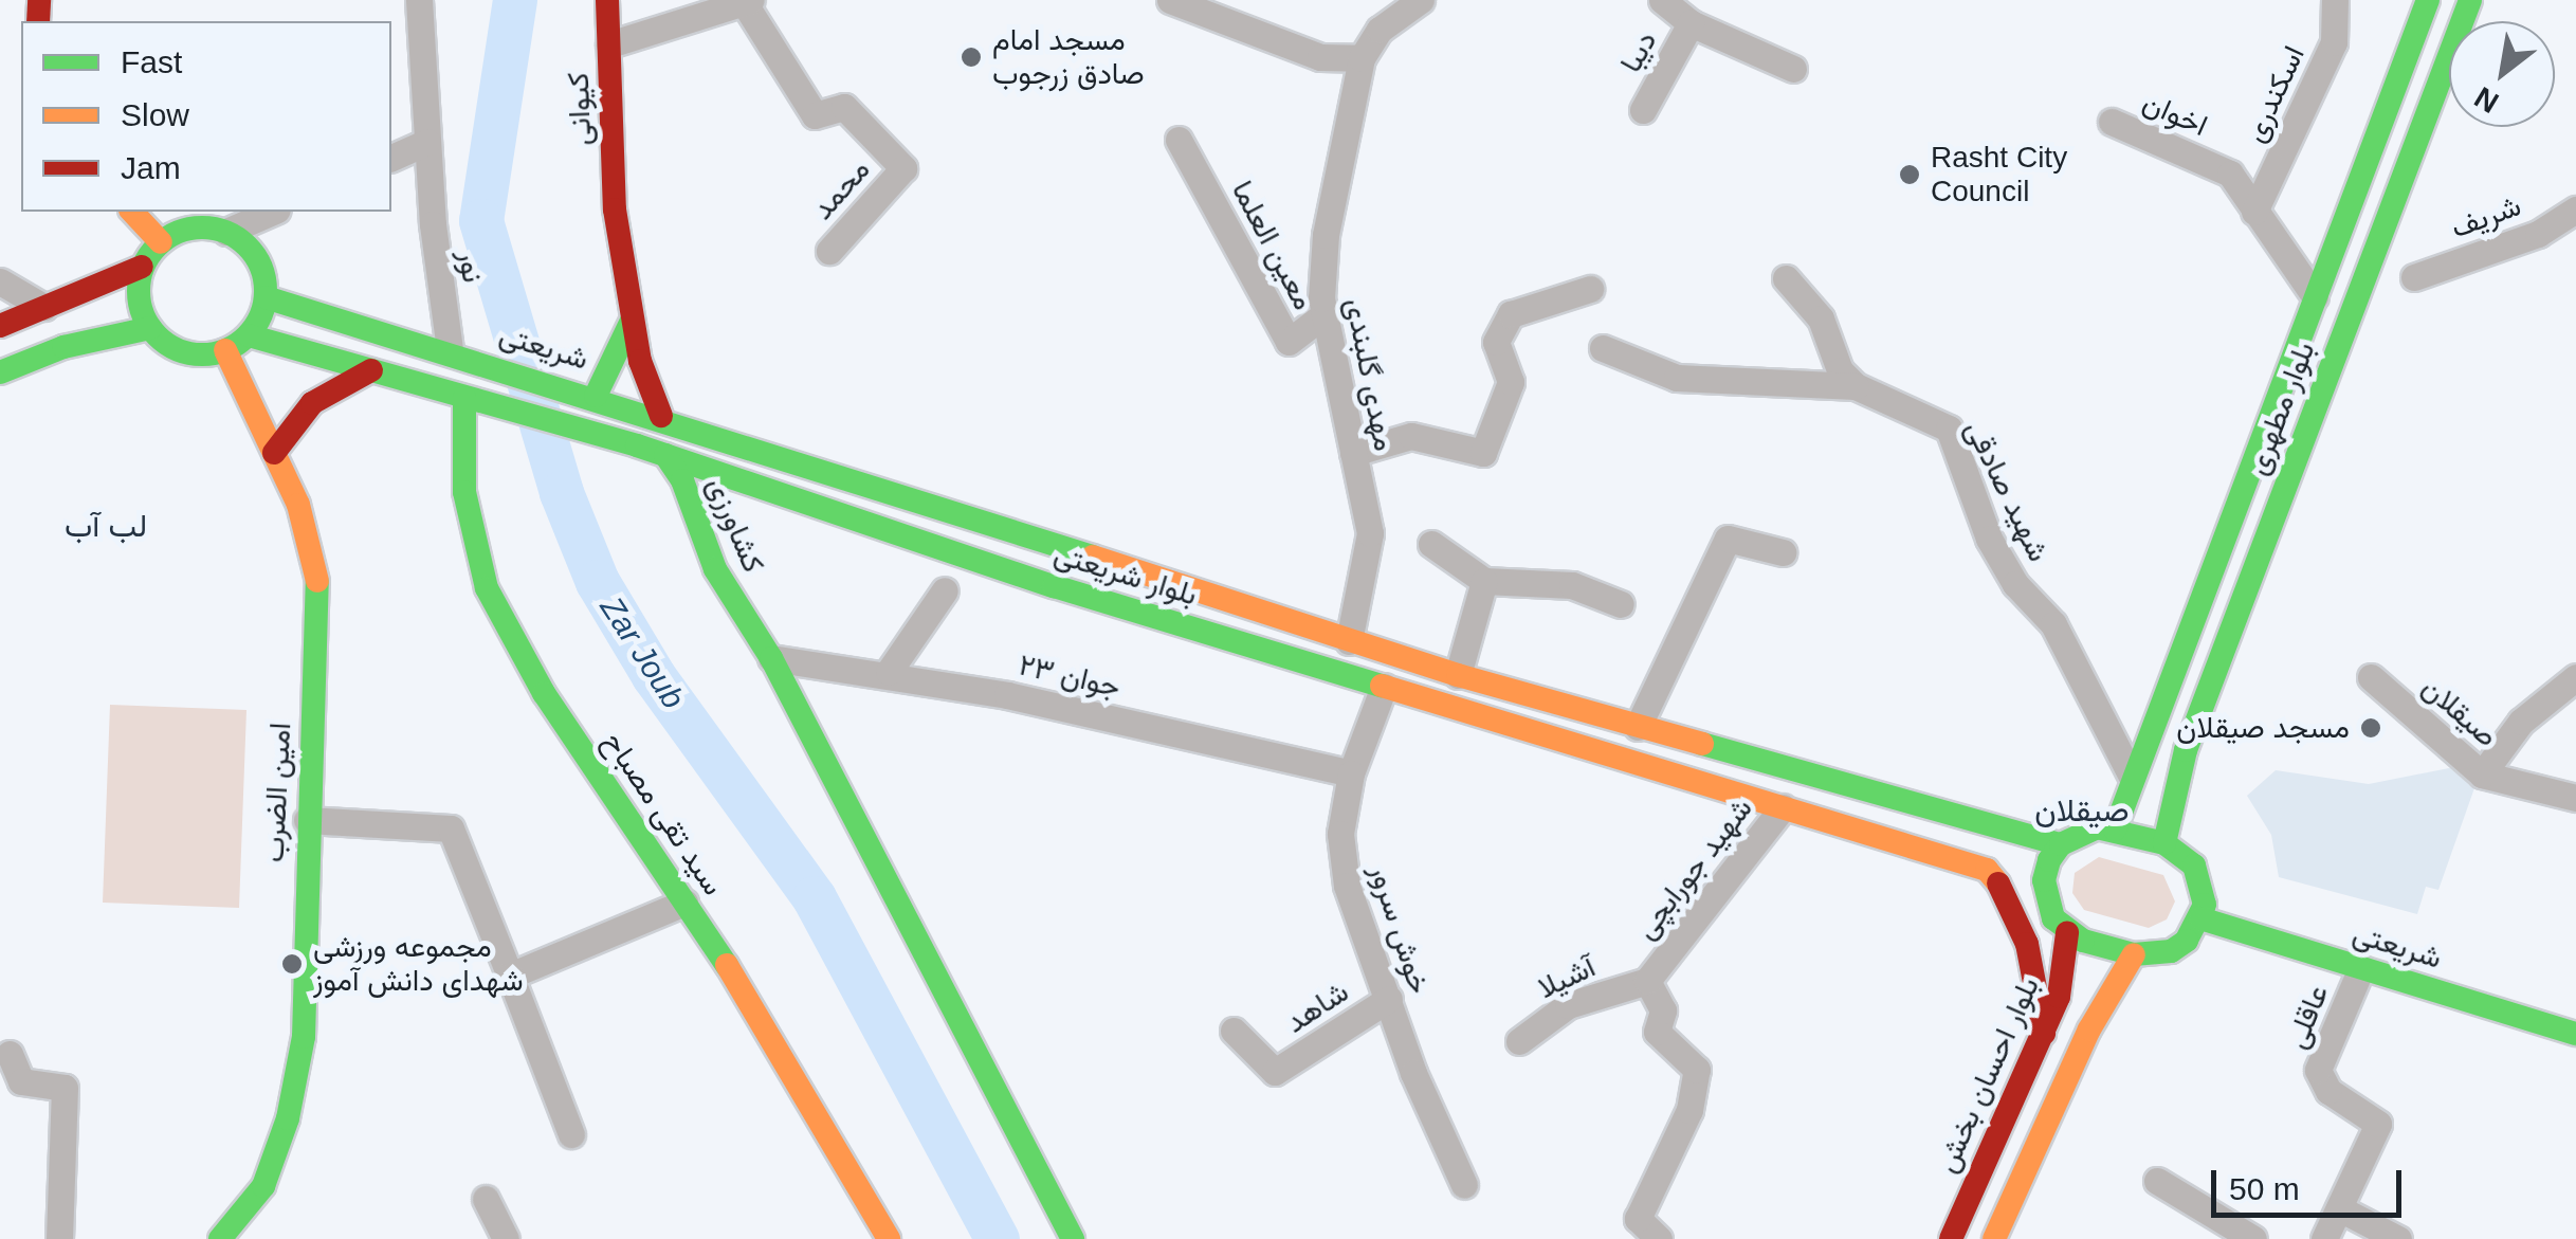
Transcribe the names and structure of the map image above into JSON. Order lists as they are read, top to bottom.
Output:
{
  "streets": {
    "main road": [
      "کیوانی",
      "شریعتی",
      "بلوار مطهری",
      "کشاورزی",
      "بلوار شریعتی",
      "امین الضرب",
      "سید تقی مصباح",
      "بلوار احسان بخش"
    ],
    "street": [
      "دیبا",
      "اسکندری",
      "اخوان",
      "محمد",
      "شریف",
      "معین العلما",
      "نور",
      "مهدی گلبندی",
      "شهید صادقی",
      "جوان ۲۳",
      "صیقلان",
      "شهید جورابچی",
      "خوش سرور",
      "آشیلا",
      "شاهد",
      "عاقلی"
    ]
  },
  "crossings": [
    ["اسکندری", "اخوان"],
    ["کیوانی", "محمد"],
    ["کیوانی", "کشاورزی"],
    ["کیوانی", "بلوار شریعتی"],
    ["اخوان", "بلوار مطهری"],
    ["معین العلما", "مهدی گلبندی"],
    ["نور", "شریعتی"],
    ["شریعتی", "بلوار مطهری"],
    ["شریعتی", "بلوار شریعتی"],
    ["شریعتی", "عاقلی"],
    ["شریعتی", "بلوار احسان بخش"],
    ["مهدی گلبندی", "بلوار شریعتی"],
    ["بلوار مطهری", "شهید صادقی"],
    ["بلوار مطهری", "بلوار شریعتی"],
    ["بلوار مطهری", "بلوار احسان بخش"],
    ["کشاورزی", "بلوار شریعتی"],
    ["کشاورزی", "جوان ۲۳"],
    ["بلوار شریعتی", "امین الضرب"],
    ["بلوار شریعتی", "سید تقی مصباح"],
    ["بلوار شریعتی", "شهید جورابچی"],
    ["بلوار شریعتی", "خوش سرور"],
    ["بلوار شریعتی", "بلوار احسان بخش"],
    ["جوان ۲۳", "خوش سرور"],
    ["شهید جورابچی", "آشیلا"],
    ["خوش سرور", "شاهد"]
  ],
  "districts": ["لب آب", "صیقلان"],
  "water": ["Zar Joub"],
  "places": [
    "مسجد امام صادق زرجوب",
    "Rasht City Council",
    "مسجد صیقلان",
    "مجموعه ورزشی شهدای دانش آموز"
  ],
  "legend": ["Fast", "Slow", "Jam"],
  "scale_bar": "50 m",
  "north": "bottom left"
}
